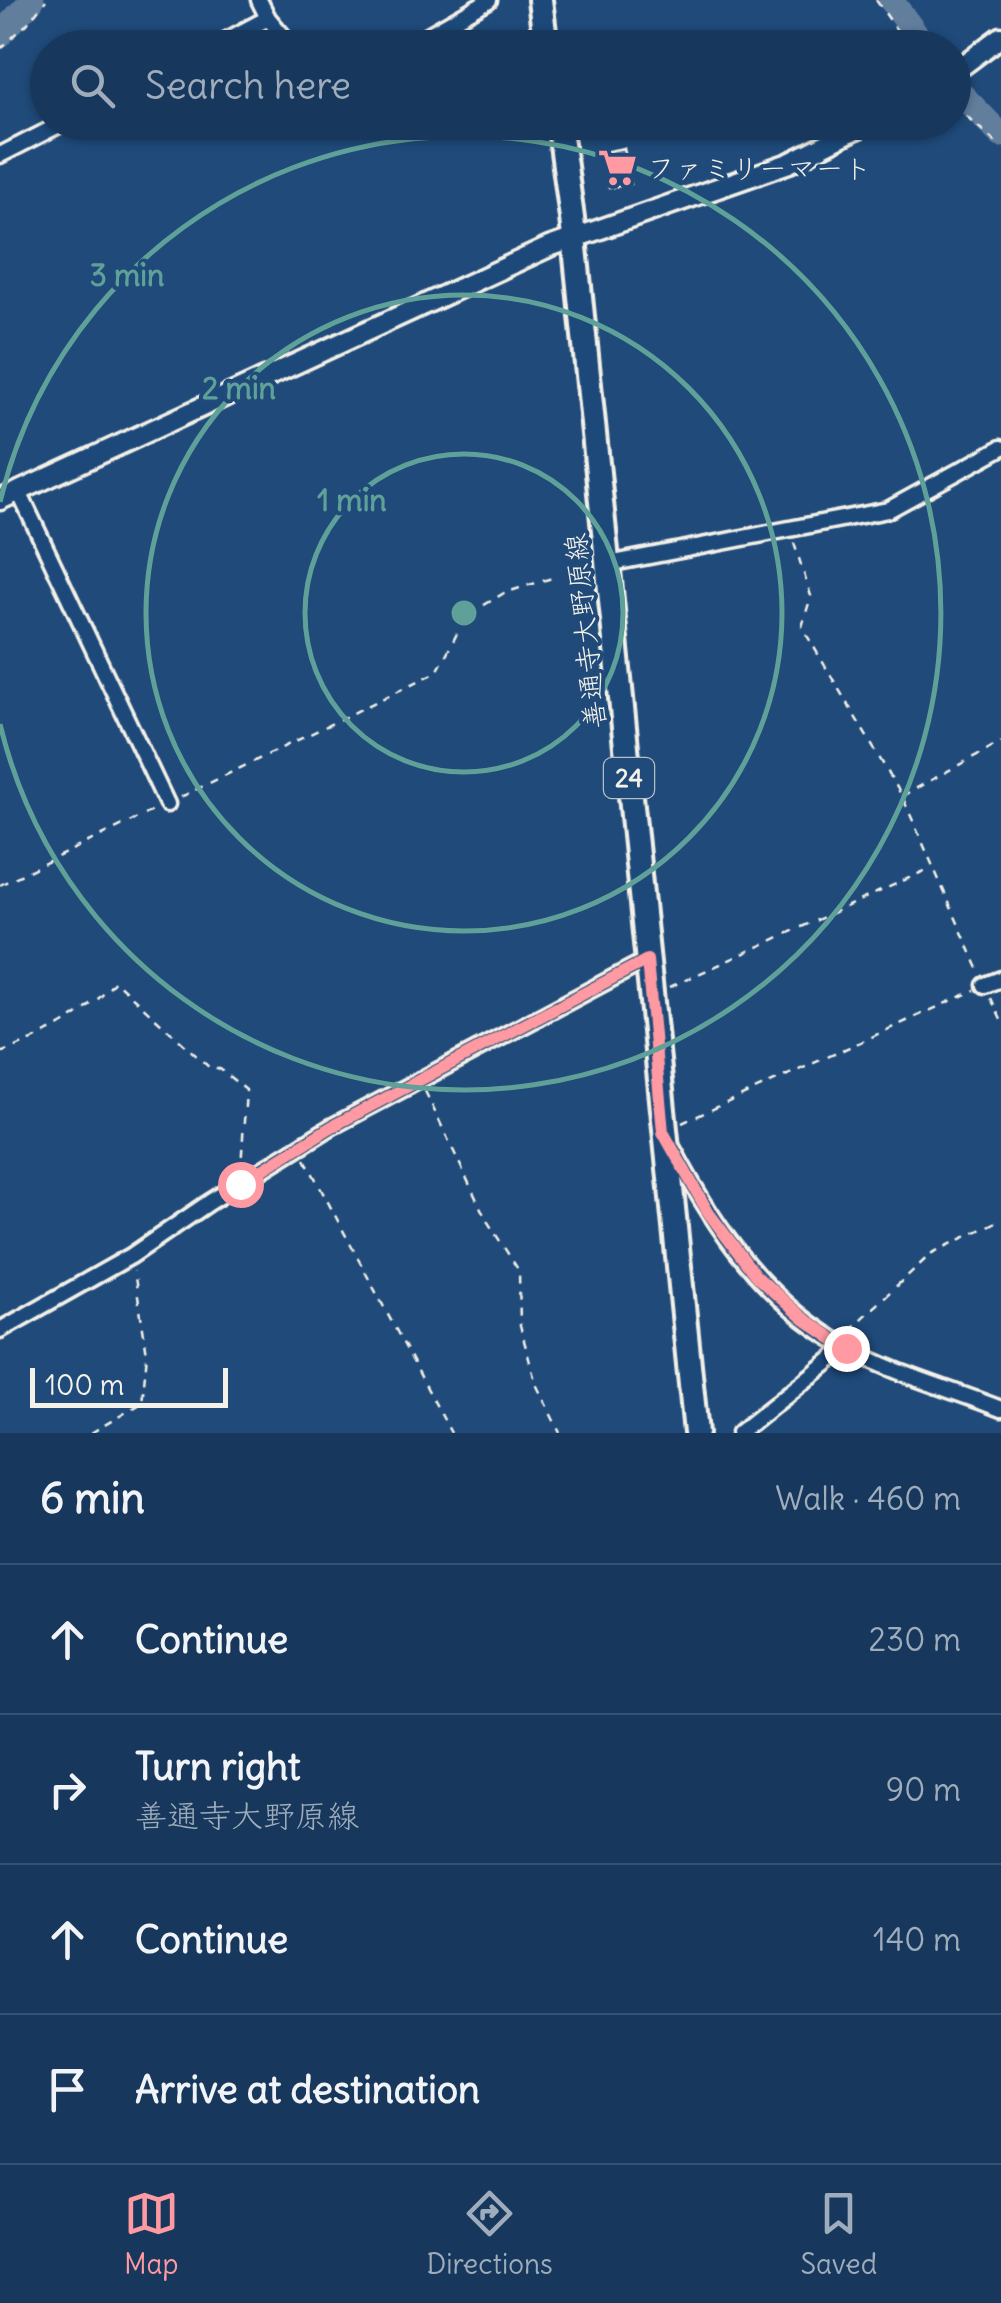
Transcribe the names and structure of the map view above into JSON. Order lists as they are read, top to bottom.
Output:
{
  "streets": {
    "main road": ["善通寺大野原線", "24"]
  },
  "places": {
    "supermarket": ["ファミリーマート"]
  },
  "scale_bar": "100 m",
  "page": {
    "search": "Search here",
    "scale": "100 m",
    "heading": ["6 min", "Walk · 460 m"],
    "list": [
      ["Continue", "230 m"],
      ["Turn right", "善通寺大野原線", "90 m"],
      ["Continue", "140 m"],
      "Arrive at destination"
    ],
    "nav": ["Map", "Directions", "Saved"]
  },
  "rings": ["3 min", "2 min", "1 min"]
}
